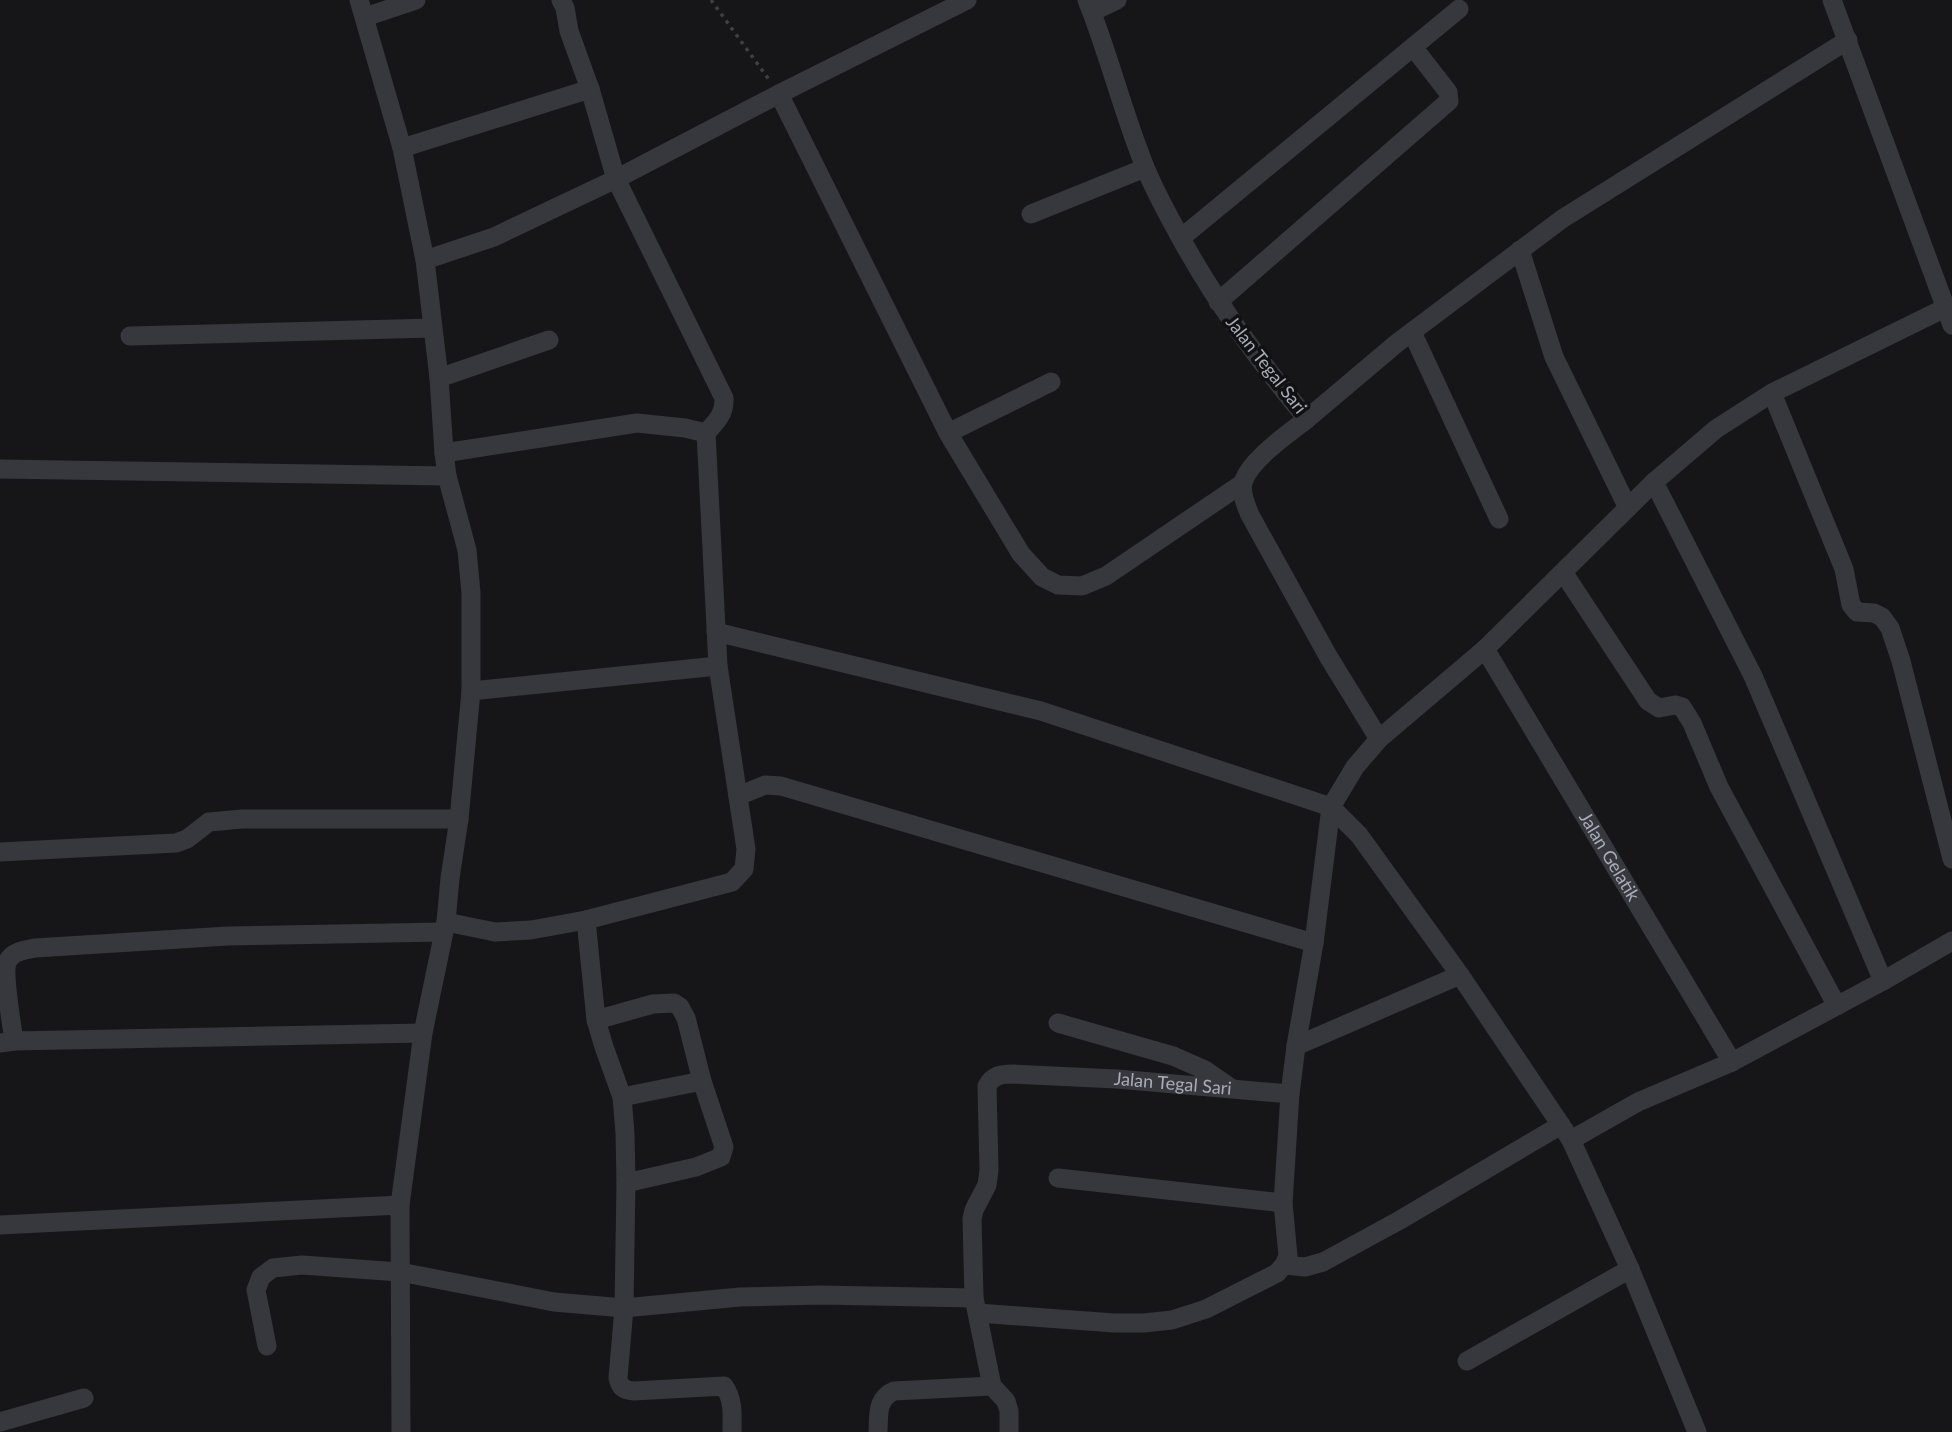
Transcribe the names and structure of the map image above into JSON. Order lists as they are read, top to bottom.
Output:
{
  "streets": {
    "street": ["Jalan Tegal Sari", "Jalan Gelatik"]
  }
}
